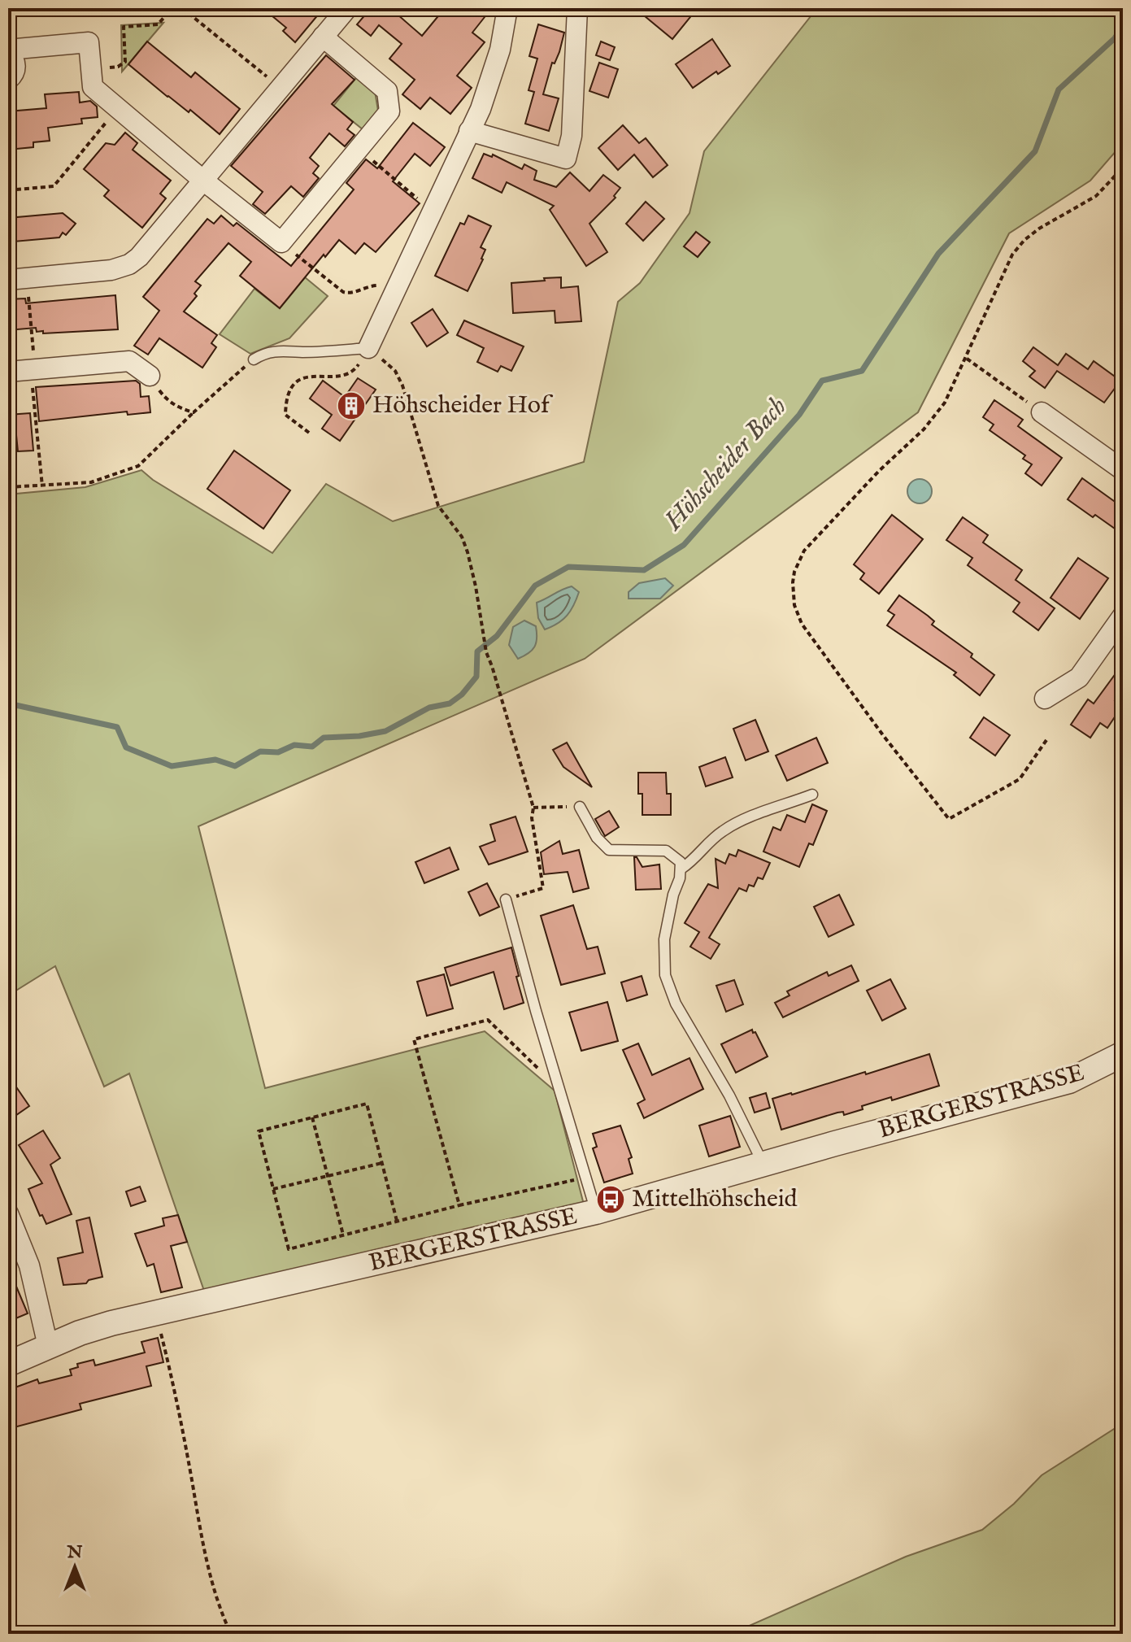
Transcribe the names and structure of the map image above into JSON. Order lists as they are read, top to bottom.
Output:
{
  "streets": {
    "street": ["BERGERSTRASSE"]
  },
  "water": ["Höhscheider Bach"],
  "places": {
    "building": ["Höhscheider Hof"],
    "bus stop": ["Mittelhöhscheid"]
  },
  "north": "top"
}
